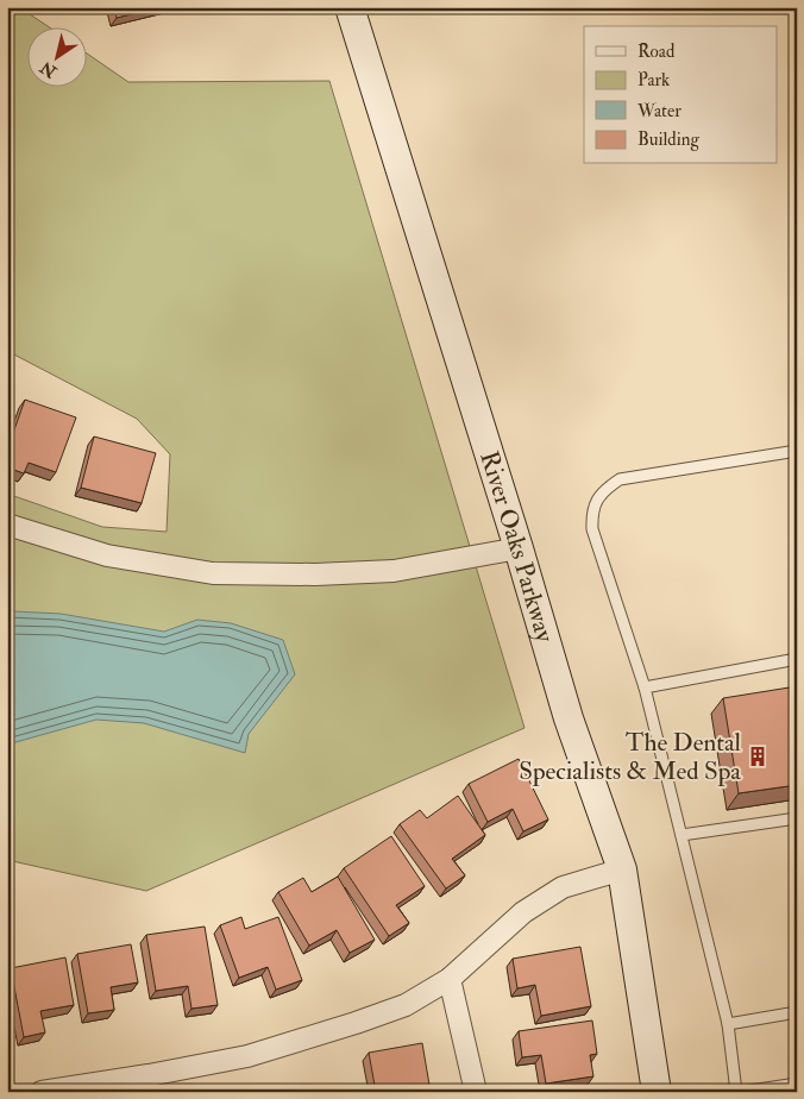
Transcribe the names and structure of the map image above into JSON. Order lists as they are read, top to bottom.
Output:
{
  "streets": {
    "street": ["River Oaks Parkway"]
  },
  "places": {
    "building": ["The Dental Specialists & Med Spa"]
  },
  "legend": [
    "Road",
    "Park",
    "Water",
    "Building"
  ],
  "north": "bottom left"
}
